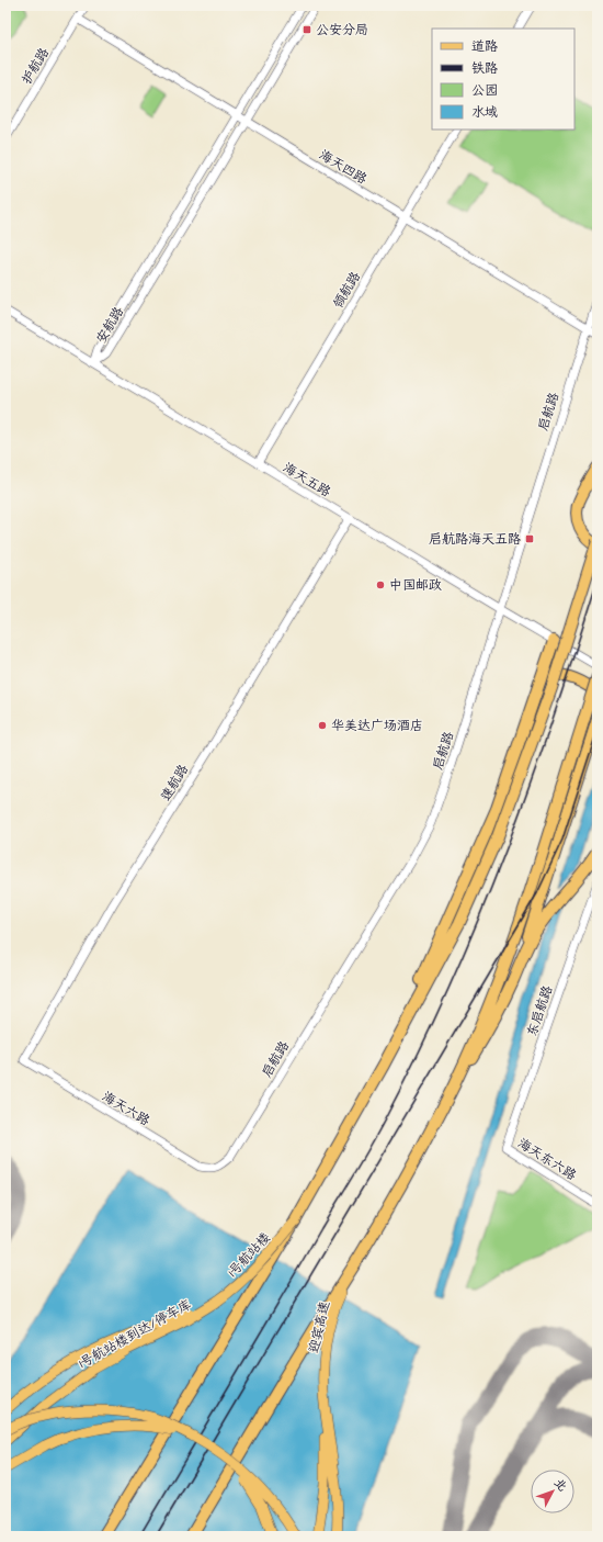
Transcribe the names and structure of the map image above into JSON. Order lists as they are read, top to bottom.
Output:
{
  "streets": {
    "main road": ["1号航站楼", "迎宾高速", "1号航站楼到达/停车库"],
    "street": [
      "护航路",
      "海天四路",
      "领航路",
      "安航路",
      "启航路",
      "海天五路",
      "速航路",
      "东启航路",
      "海天六路",
      "海天东六路"
    ]
  },
  "crossings": [
    ["护航路", "海天四路"],
    ["海天四路", "领航路"],
    ["海天四路", "安航路"],
    ["海天四路", "启航路"],
    ["领航路", "海天五路"],
    ["安航路", "海天五路"],
    ["启航路", "海天五路"],
    ["启航路", "海天六路"],
    ["海天五路", "速航路"],
    ["速航路", "海天六路"],
    ["东启航路", "海天东六路"],
    ["1号航站楼", "1号航站楼到达/停车库"]
  ],
  "places": {
    "transit": ["公安分局", "启航路海天五路"],
    "other": ["中国邮政", "华美达广场酒店"]
  },
  "legend": [
    "道路",
    "铁路",
    "公园",
    "水域"
  ],
  "north": "top right"
}
